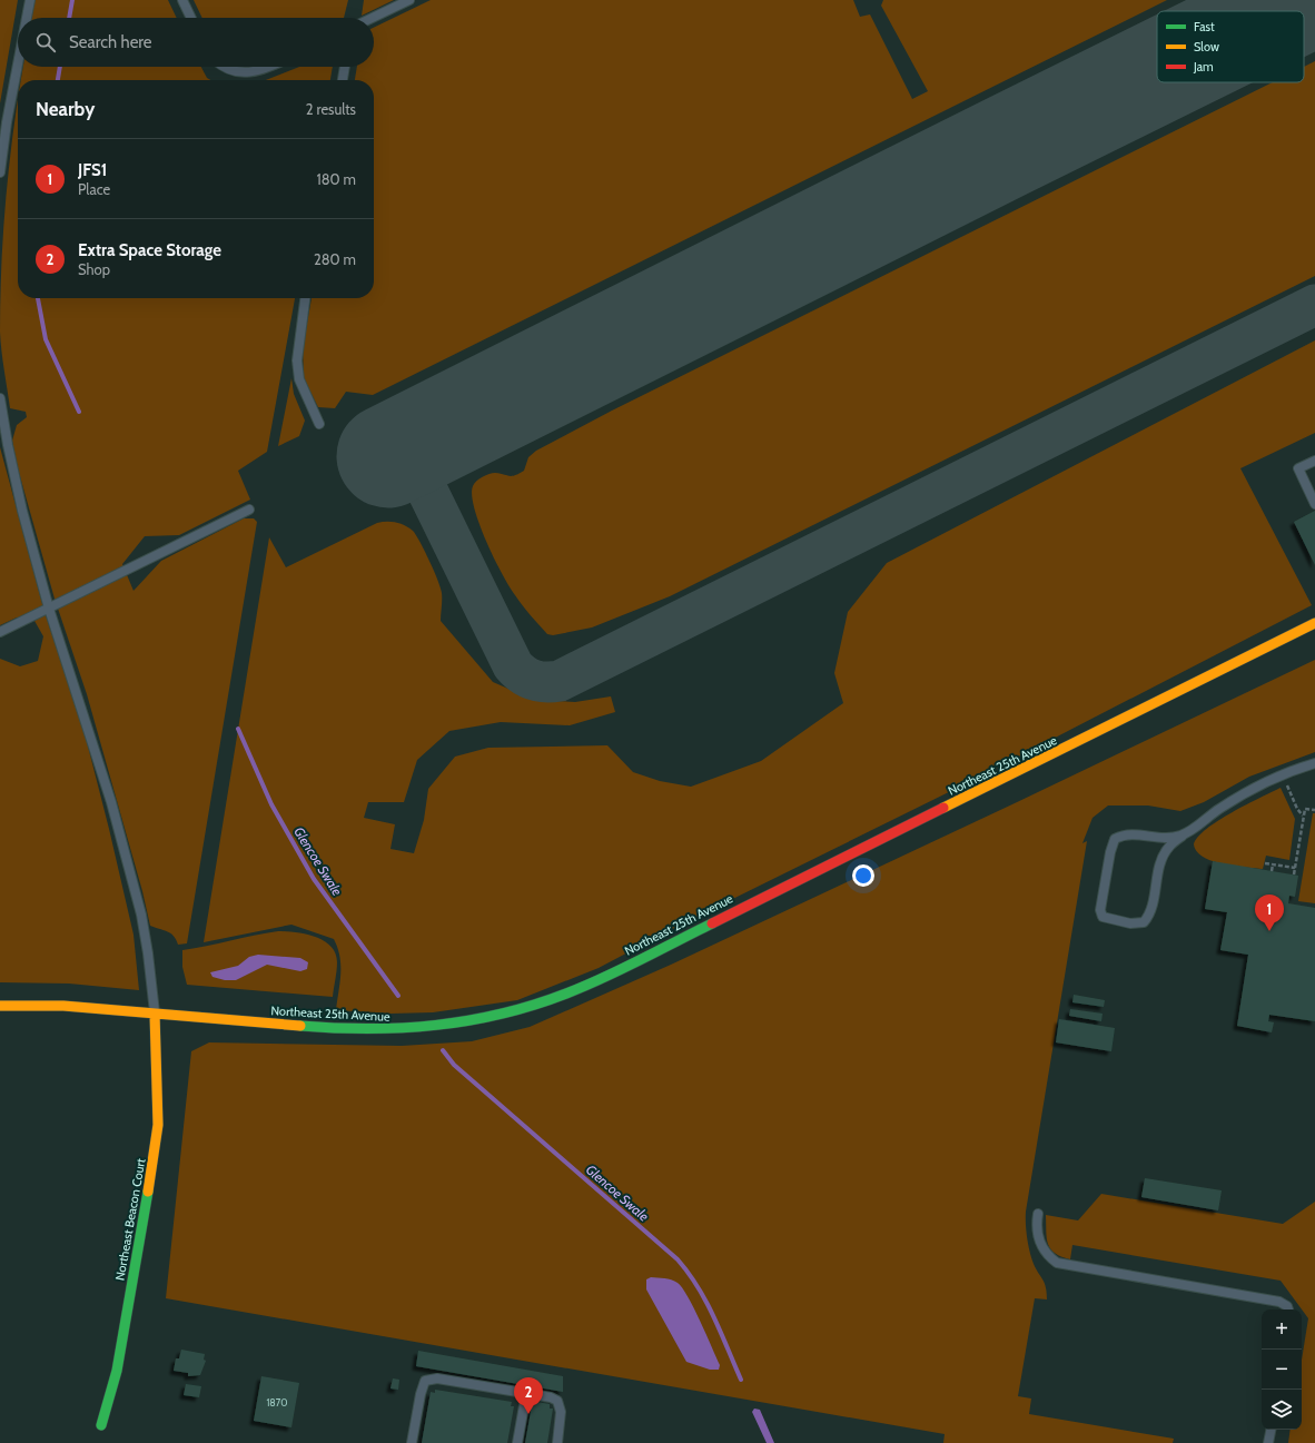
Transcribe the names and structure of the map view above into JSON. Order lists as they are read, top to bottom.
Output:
{
  "streets": {
    "main road": ["Northeast 25th Avenue", "Northeast Beacon Court"]
  },
  "crossings": [
    ["Northeast 25th Avenue", "Northeast Beacon Court"]
  ],
  "water": ["Glencoe Swale"],
  "house_numbers": ["1870"],
  "legend": ["Fast", "Slow", "Jam"],
  "page": {
    "search": "Search here",
    "heading": ["Nearby", "2 results"],
    "list": [
      {
        "mark": "1",
        "name": "JFS1",
        "note": "Place",
        "value": "180 m"
      },
      {
        "mark": "2",
        "name": "Extra Space Storage",
        "note": "Shop",
        "value": "280 m"
      }
    ],
    "pins": ["1", "2"],
    "map_buttons": ["+", "−"]
  }
}
